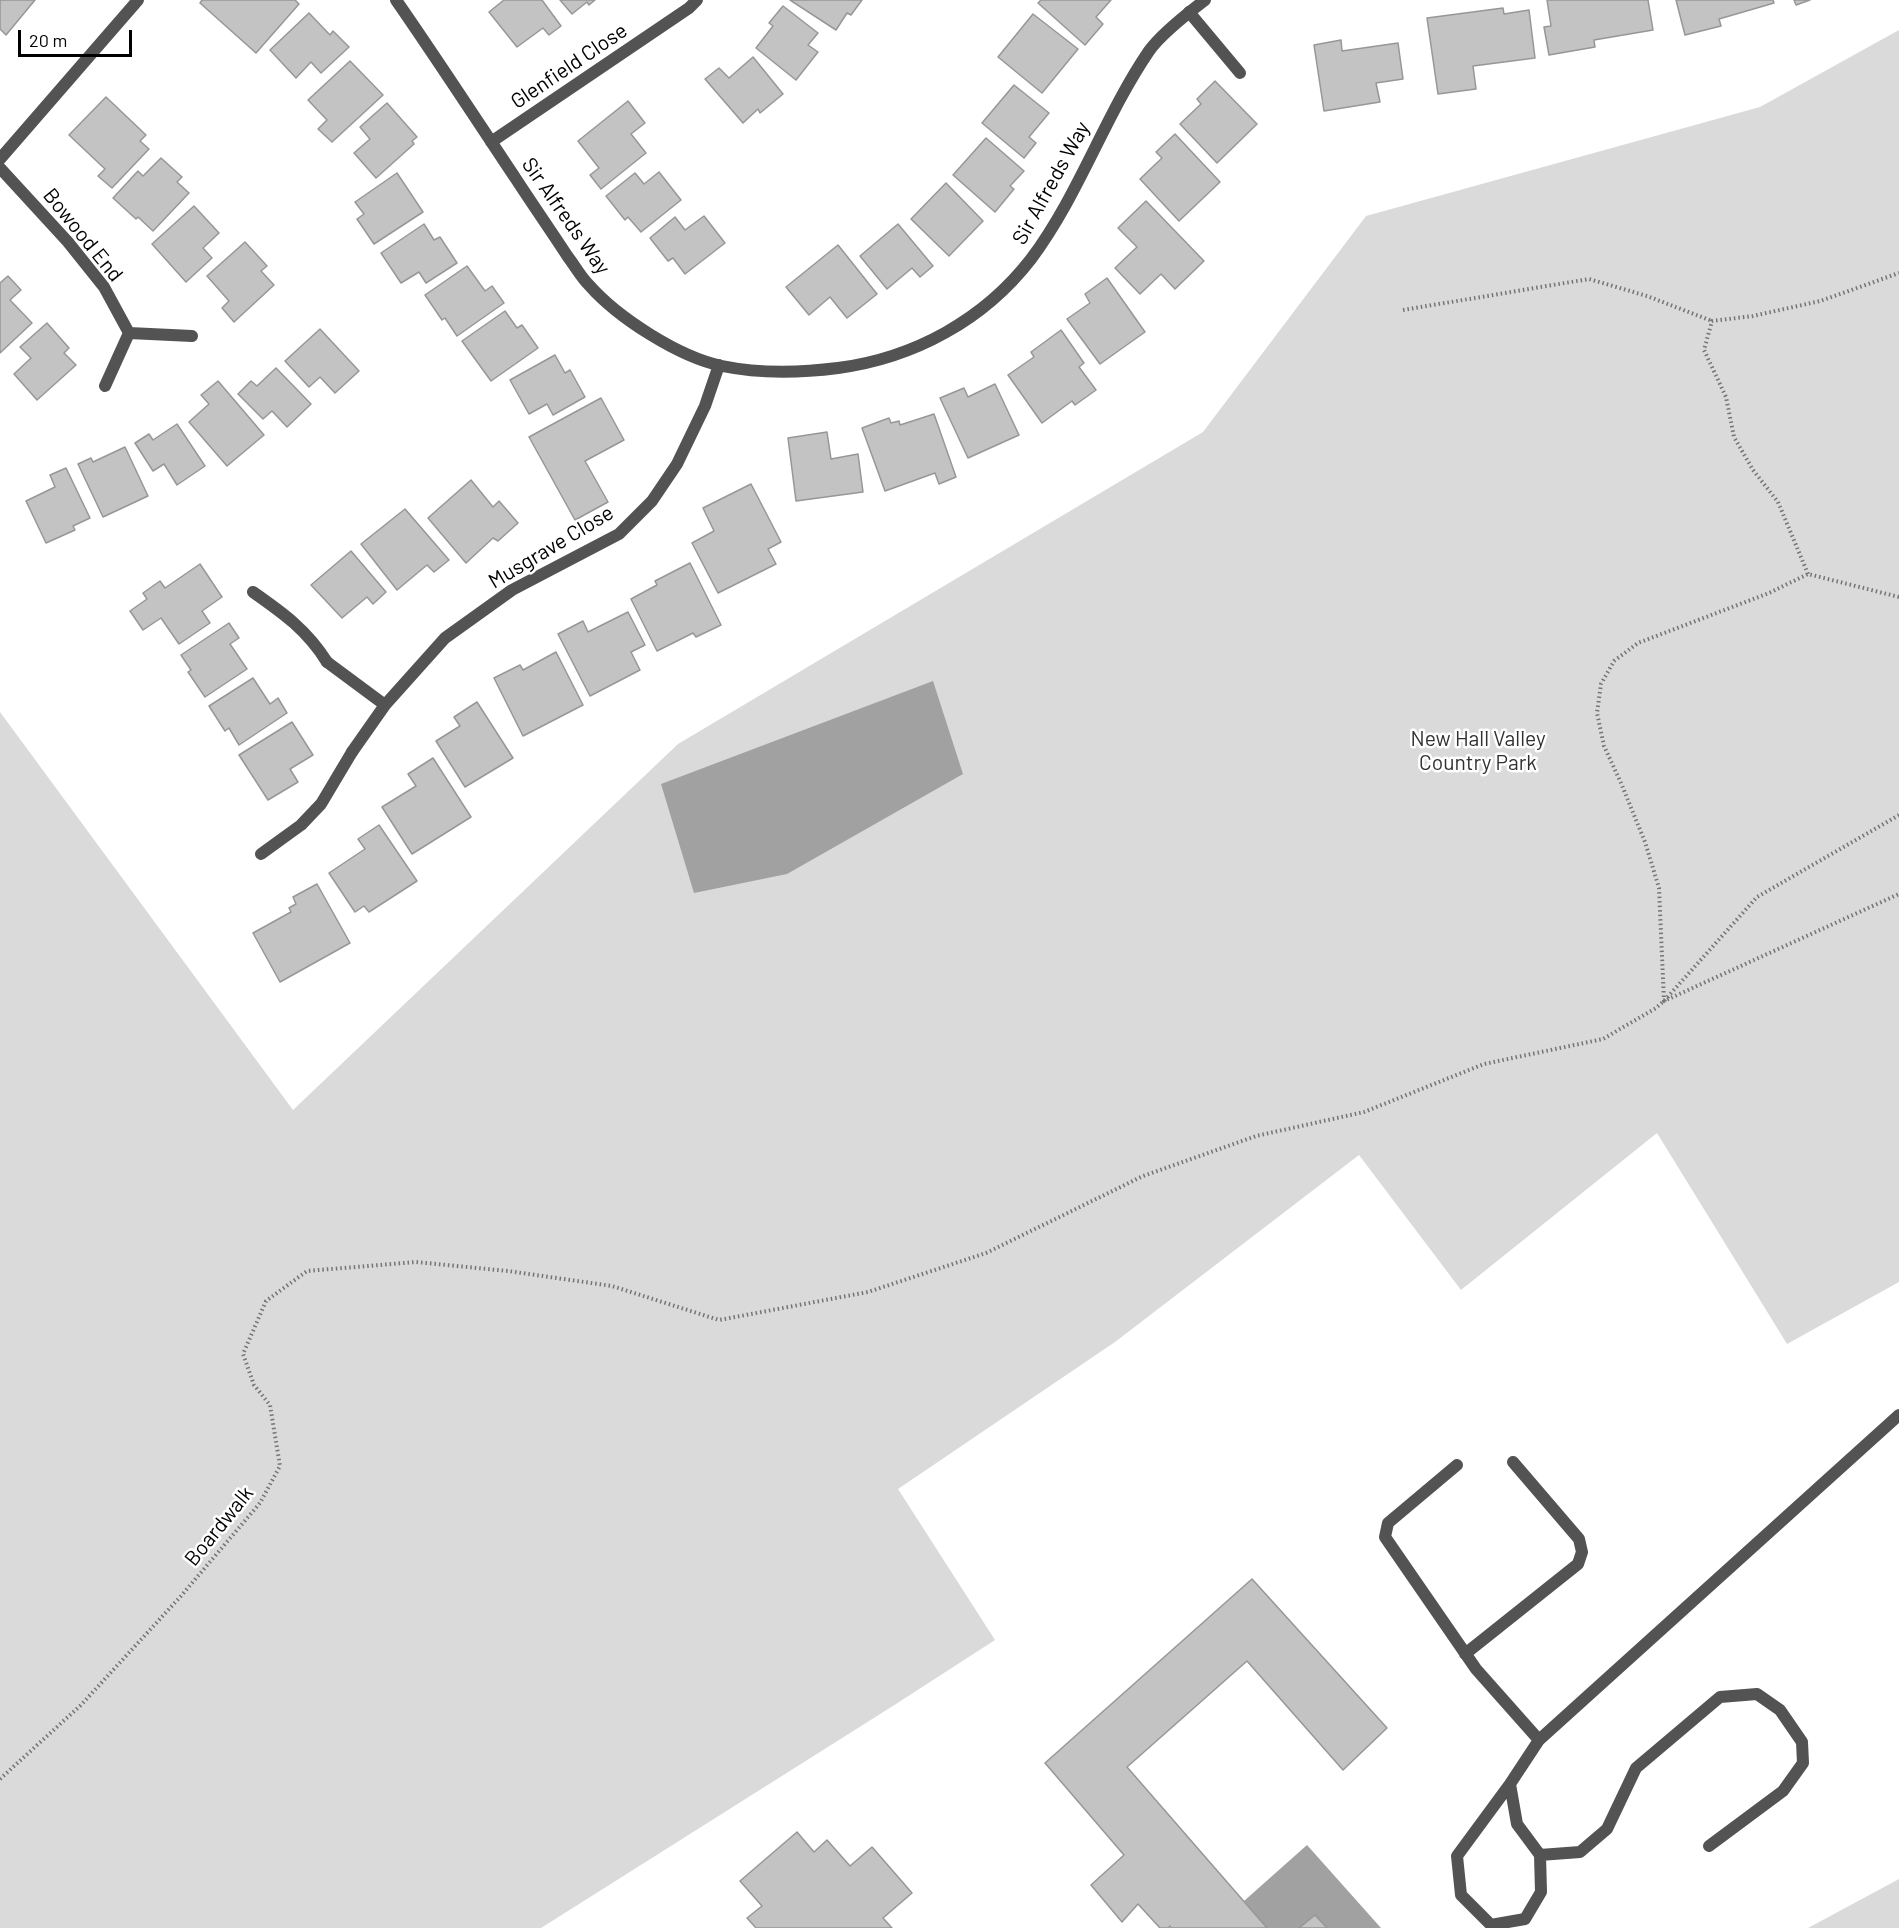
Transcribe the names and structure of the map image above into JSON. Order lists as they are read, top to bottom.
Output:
{
  "streets": {
    "street": [
      "Glenfield Close",
      "Sir Alfreds Way",
      "Bowood End",
      "Musgrave Close"
    ],
    "path": ["Boardwalk"]
  },
  "crossings": [
    ["Glenfield Close", "Sir Alfreds Way"],
    ["Sir Alfreds Way", "Musgrave Close"]
  ],
  "parks": ["New Hall Valley Country Park"],
  "scale_bar": "20 m"
}
